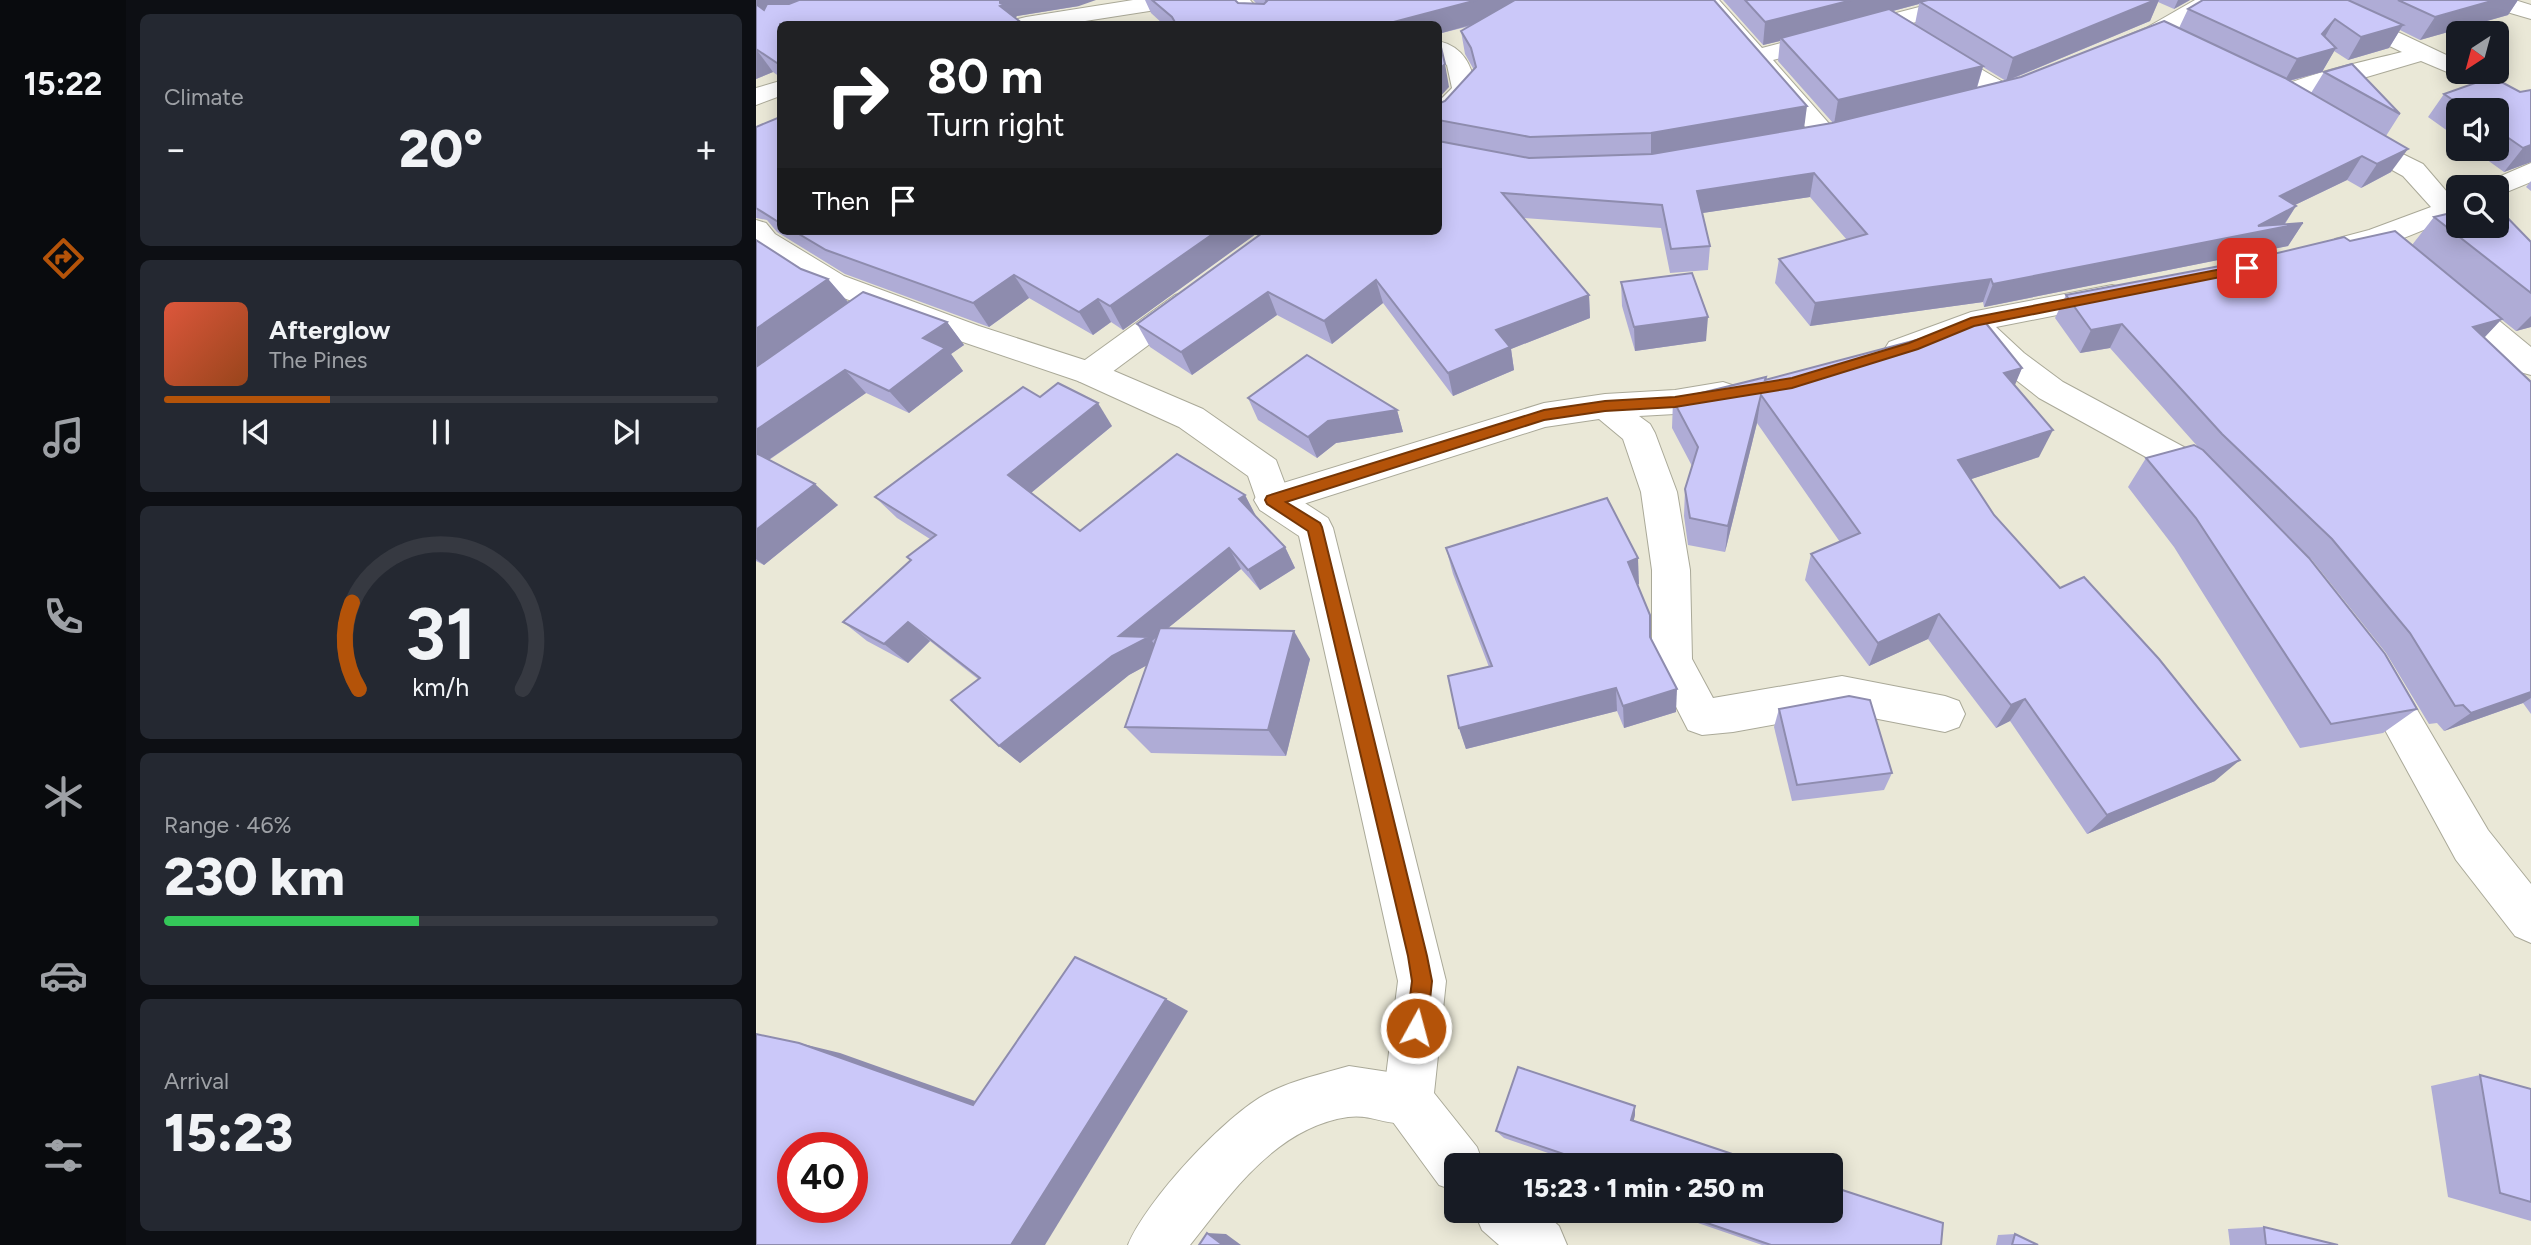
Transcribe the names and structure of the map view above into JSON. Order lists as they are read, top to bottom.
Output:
{
  "north": "bottom left",
  "page": {
    "tabs": "15:22",
    "tile": [
      "Climate",
      ["Range · 46%", "230 km"],
      ["Arrival", "15:23"]
    ],
    "turn": ["80 m", "Turn right"],
    "heat": ["−", "20°", "+"],
    "then": "Then",
    "song": ["Afterglow", "The Pines"],
    "limit": "40",
    "trip": "15:23 · 1 min · 250 m",
    "gauge": ["31", "km/h"]
  }
}
